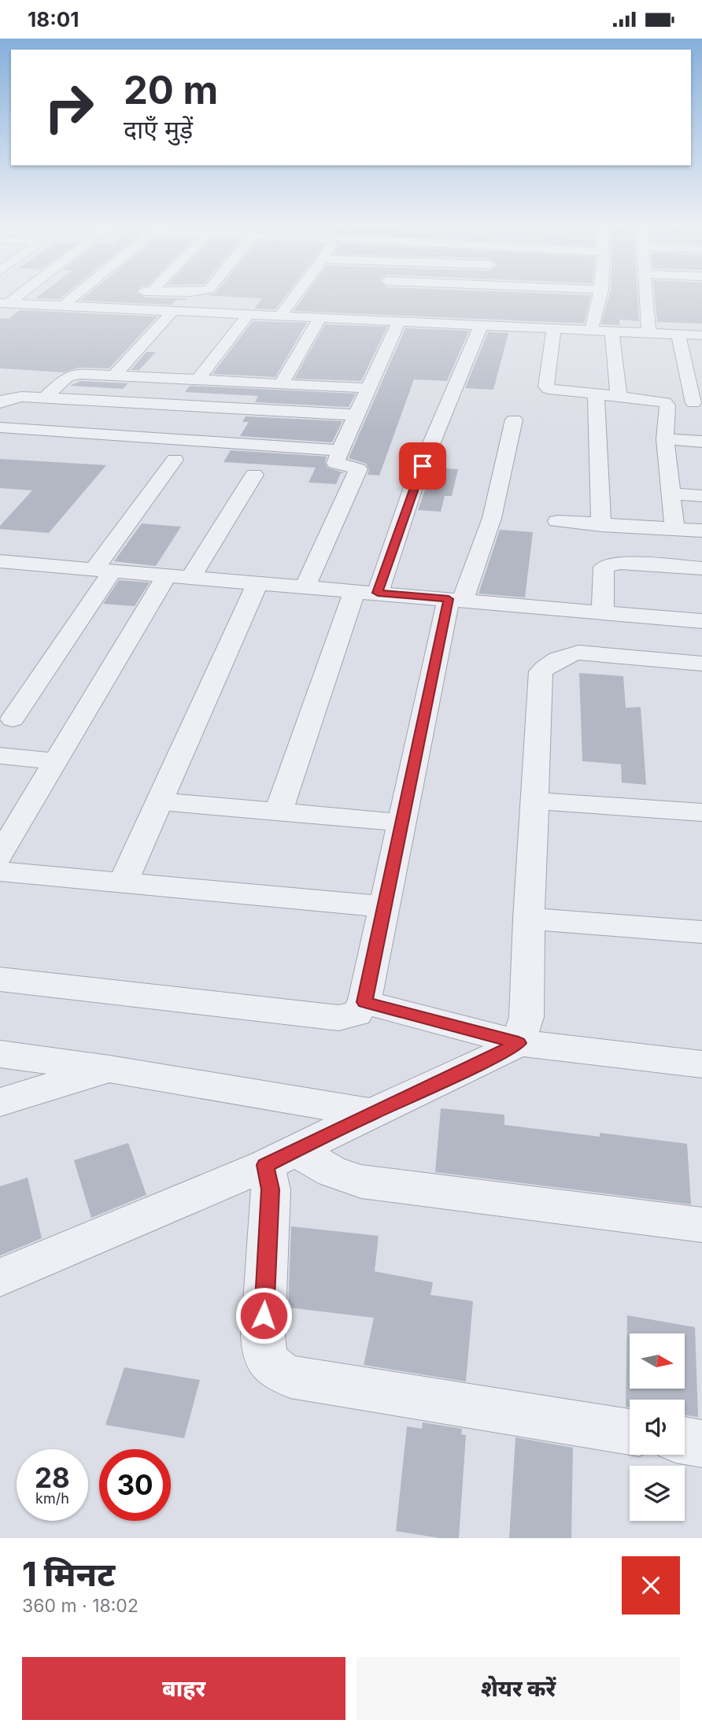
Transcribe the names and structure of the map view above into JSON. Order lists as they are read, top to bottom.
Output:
{
  "north": "right",
  "page": {
    "status": "18:01",
    "turn": ["20 m", "दाएँ मुड़ें"],
    "speed": "28 km/h",
    "limit": "30",
    "heading": ["1 मिनट", "360 m · 18:02"],
    "buttons": ["बाहर", "शेयर करें"]
  }
}
